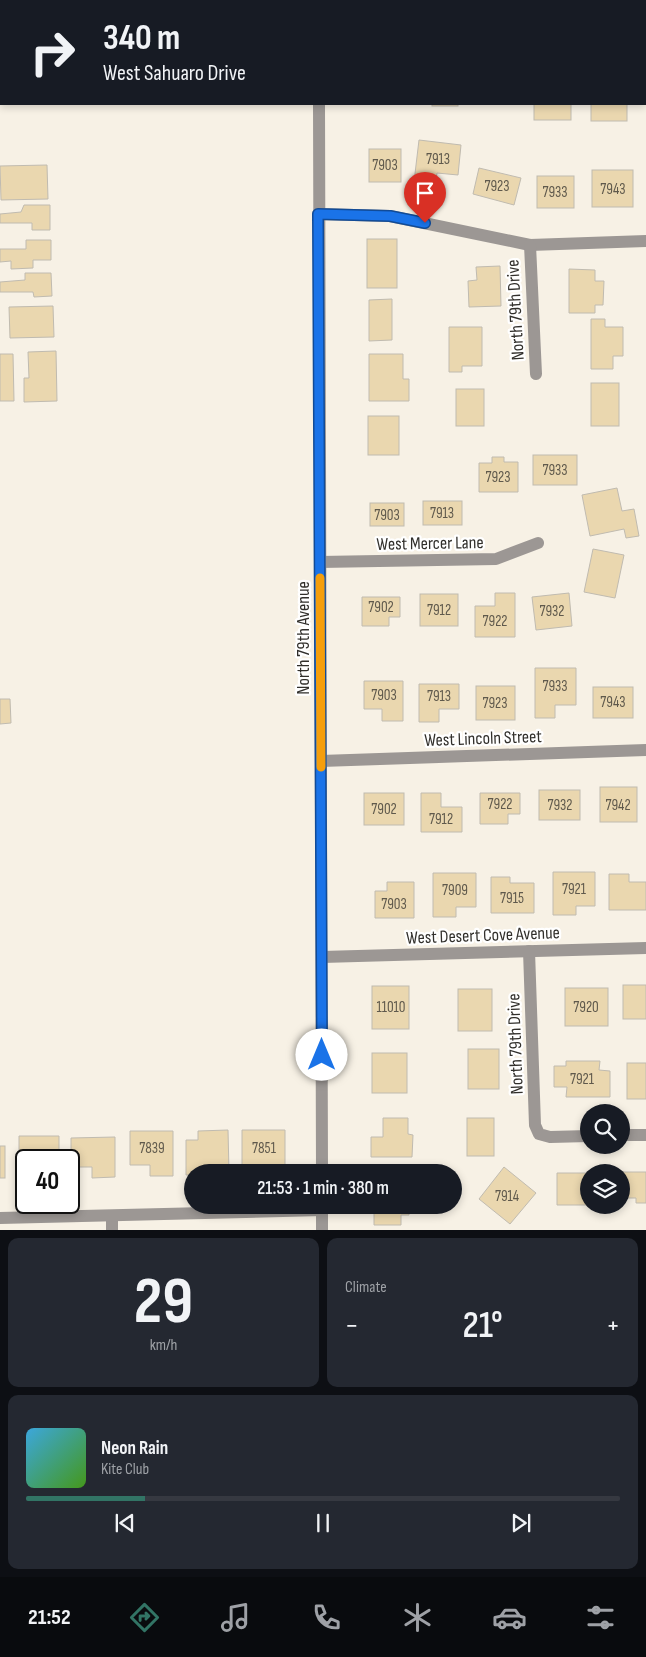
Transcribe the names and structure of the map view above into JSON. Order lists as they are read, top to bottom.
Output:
{
  "streets": {
    "street": [
      "North 79th Drive",
      "West Mercer Lane",
      "North 79th Avenue",
      "West Lincoln Street",
      "West Desert Cove Avenue"
    ]
  },
  "crossings": [
    ["North 79th Drive", "West Desert Cove Avenue"],
    ["West Mercer Lane", "North 79th Avenue"],
    ["North 79th Avenue", "West Lincoln Street"],
    ["North 79th Avenue", "West Desert Cove Avenue"]
  ],
  "house_numbers": [
    "7913",
    "7903",
    "7923",
    "7943",
    "7933",
    "7933",
    "7923",
    "7913",
    "7903",
    "7902",
    "7912",
    "7932",
    "7922",
    "7933",
    "7903",
    "7913",
    "7943",
    "7923",
    "7922",
    "7932",
    "7942",
    "7902",
    "7912",
    "7921",
    "7909",
    "7915",
    "7903",
    "11010",
    "7920",
    "7921",
    "7839",
    "7851",
    "7914"
  ],
  "page": {
    "turn": ["340 m", "West Sahuaro Drive"],
    "limit": "40",
    "trip": "21:53 · 1 min · 380 m",
    "tile": [
      ["29", "km/h"],
      "Climate"
    ],
    "heat": ["−", "21°", "+"],
    "song": ["Neon Rain", "Kite Club"],
    "tabs": "21:52"
  }
}
